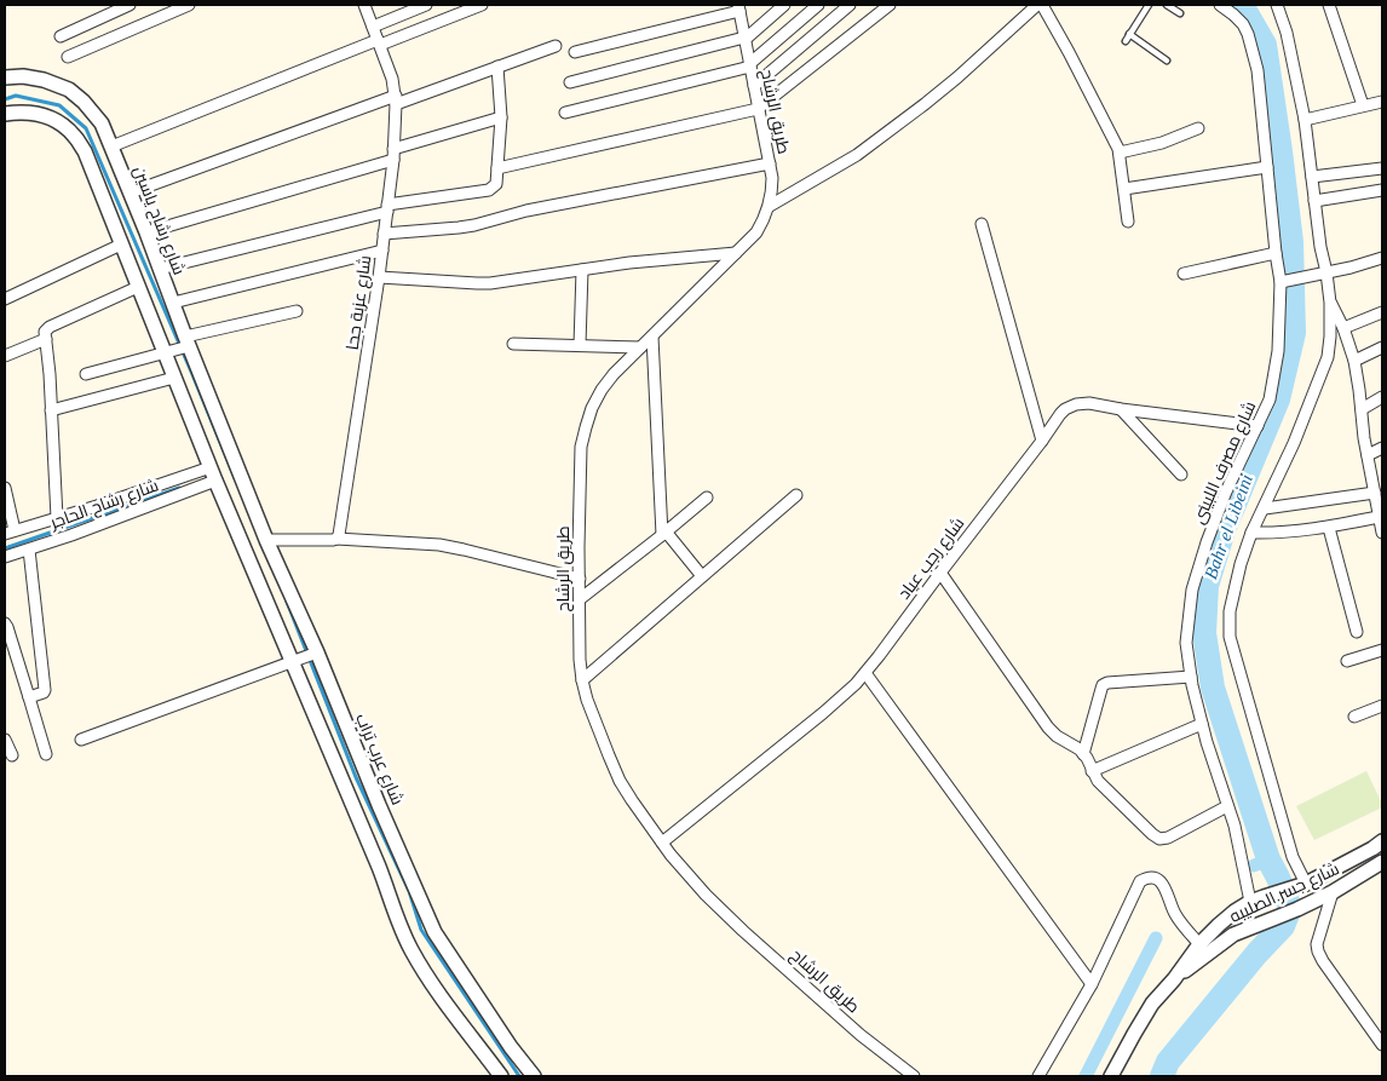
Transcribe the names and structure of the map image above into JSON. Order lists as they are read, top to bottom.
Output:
{
  "streets": {
    "street": [
      "طريق الرشاح",
      "شارع رشاح ياسين",
      "شارع عزبة جحا",
      "شارع مصرف اللبينى",
      "شارع رشاح الحاجر",
      "شارع رجب عياد",
      "شارع عرب تراب",
      "شارع جسر الصليبه"
    ]
  },
  "crossings": [
    ["طريق الرشاح", "شارع رجب عياد"],
    ["شارع رشاح ياسين", "شارع رشاح الحاجر"],
    ["شارع رشاح ياسين", "شارع عرب تراب"],
    ["شارع مصرف اللبينى", "شارع رجب عياد"],
    ["شارع مصرف اللبينى", "شارع جسر الصليبه"]
  ],
  "water": ["Bahr el Libeini"]
}
